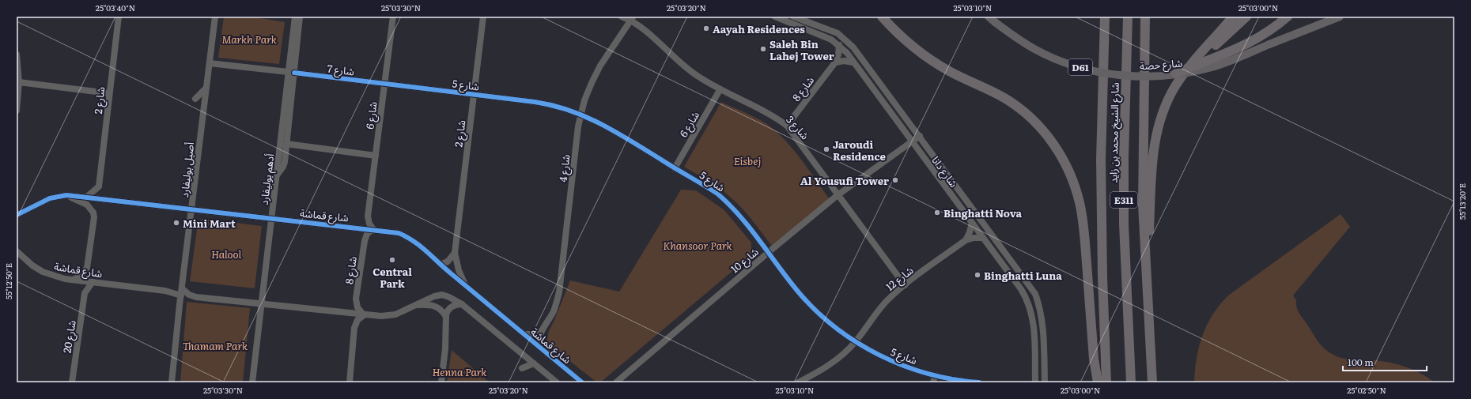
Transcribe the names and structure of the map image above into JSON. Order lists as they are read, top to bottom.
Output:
{
  "streets": {
    "highway": ["شارع الشيخ محمد بن زايد", "E311"],
    "main road": ["شارع حصة", "D61"],
    "street": [
      "شارع 7",
      "شارع 5",
      "شارع 8",
      "شارع 2",
      "شارع 6",
      "شارع 3",
      "شارع 4",
      "أصيل بوليفارد",
      "شارع دانا",
      "أدهم بوليفارد",
      "شارع قماشة",
      "شارع 10",
      "شارع 12",
      "شارع 20"
    ]
  },
  "crossings": [
    ["شارع 7", "شارع 5"],
    ["شارع 7", "شارع 6"],
    ["شارع 7", "أصيل بوليفارد"],
    ["شارع 7", "أدهم بوليفارد"],
    ["شارع 5", "شارع 2"],
    ["شارع 5", "شارع 6"],
    ["شارع 5", "شارع 4"],
    ["شارع 5", "شارع 10"],
    ["شارع 5", "شارع 12"],
    ["شارع 8", "شارع 3"],
    ["شارع 8", "شارع دانا"],
    ["شارع 8", "شارع قماشة"],
    ["شارع 2", "شارع قماشة"],
    ["شارع 6", "شارع 3"],
    ["شارع 3", "شارع 4"],
    ["شارع 3", "شارع 10"],
    ["شارع 3", "شارع 12"],
    ["شارع 4", "شارع قماشة"],
    ["أصيل بوليفارد", "شارع قماشة"],
    ["شارع دانا", "شارع 10"],
    ["شارع دانا", "شارع 12"],
    ["أدهم بوليفارد", "شارع قماشة"],
    ["شارع قماشة", "شارع 20"]
  ],
  "parks": [
    "Markh Park",
    "Eisbej",
    "Khansoor Park",
    "Halool",
    "Thamam Park",
    "Henna Park"
  ],
  "places": [
    "Aayah Residences",
    "Saleh Bin Lahej Tower",
    "Jaroudi Residence",
    "Al Yousufi Tower",
    "Binghatti Nova",
    "Mini Mart",
    "Central Park",
    "Binghatti Luna"
  ],
  "scale_bar": "100 m",
  "coordinates": [
    "25°03'40\"N",
    "25°03'30\"N",
    "25°03'20\"N",
    "25°03'10\"N",
    "25°03'00\"N",
    "55°13'20\"E",
    "55°12'50\"E",
    "25°02'50\"N"
  ]
}
